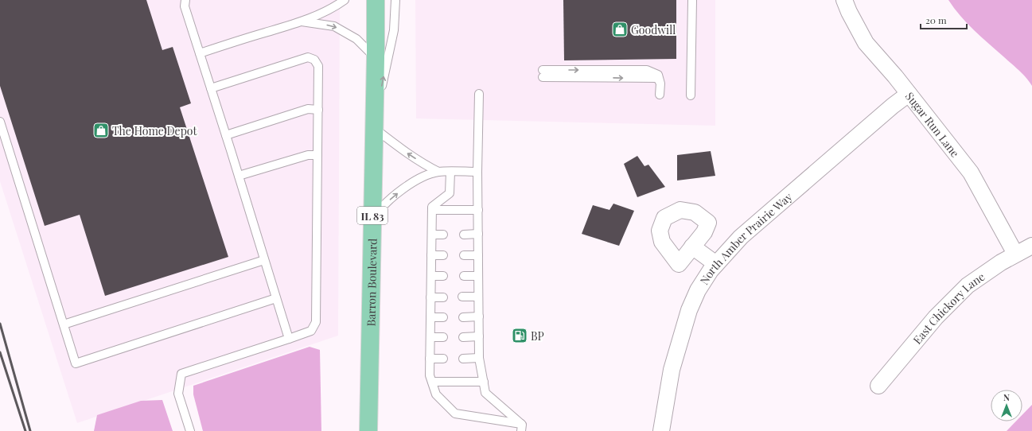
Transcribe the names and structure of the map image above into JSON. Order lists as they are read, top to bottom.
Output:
{
  "streets": {
    "main road": ["IL 83", "Barron Boulevard"],
    "street": ["Sugar Run Lane", "North Amber Prairie Way", "East Chickory Lane"]
  },
  "crossings": [
    ["Sugar Run Lane", "North Amber Prairie Way"],
    ["Sugar Run Lane", "East Chickory Lane"]
  ],
  "places": {
    "shop": ["Goodwill", "The Home Depot"],
    "fuel station": ["BP"]
  },
  "scale_bar": "20 m",
  "north": "top"
}
